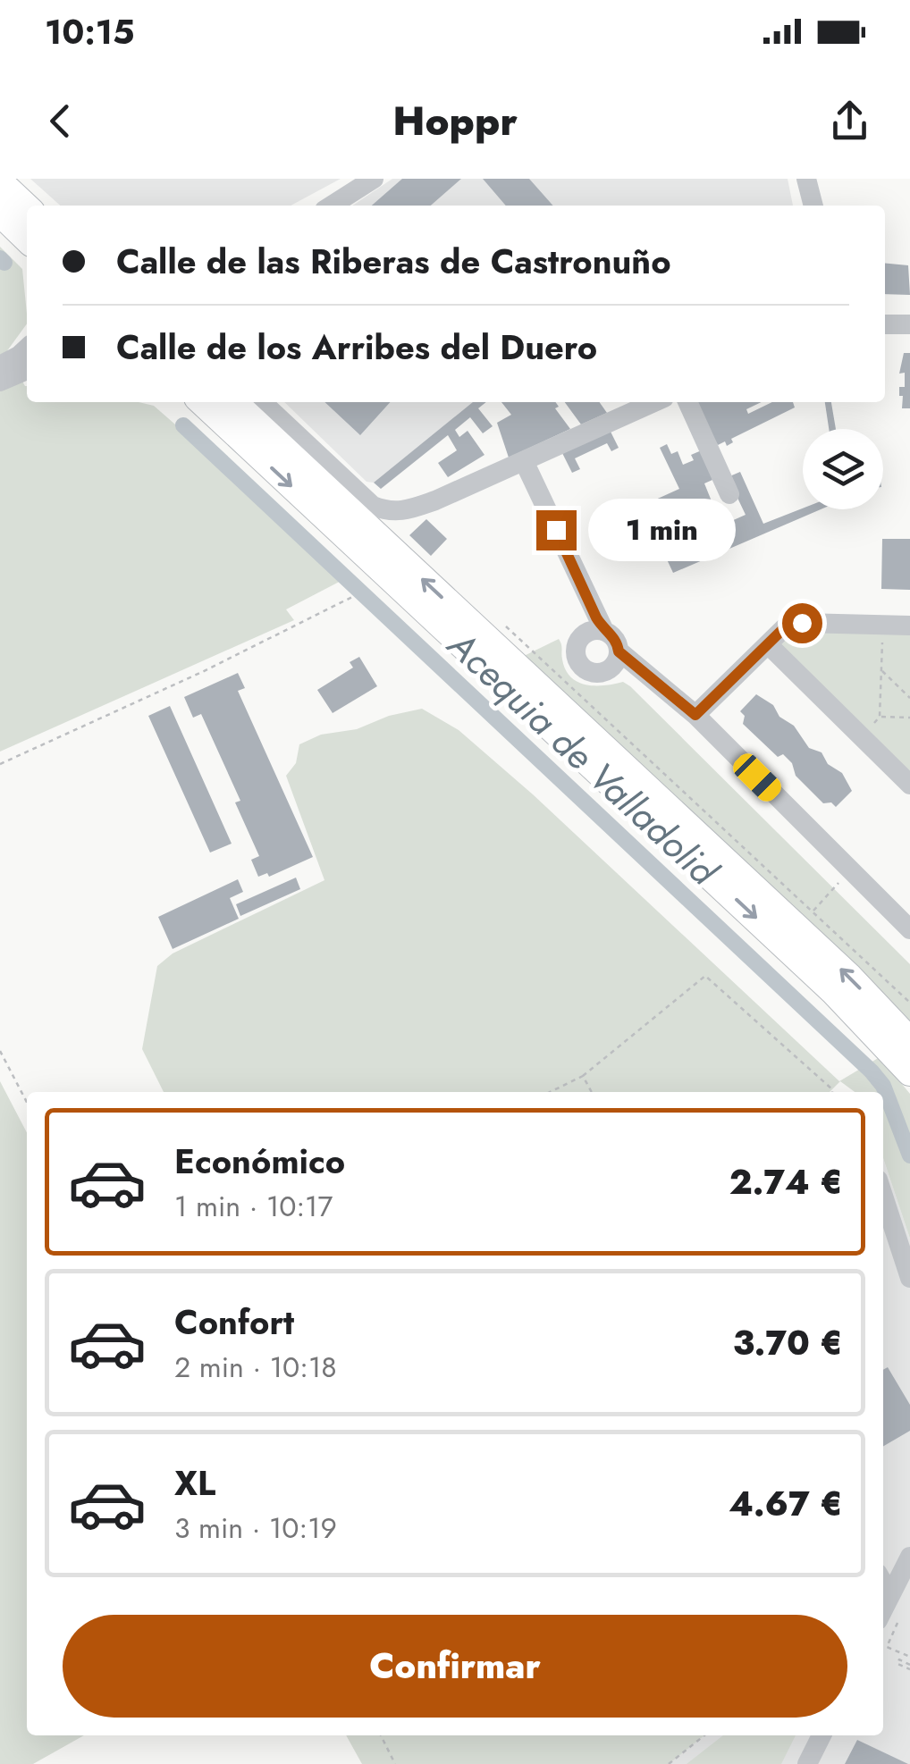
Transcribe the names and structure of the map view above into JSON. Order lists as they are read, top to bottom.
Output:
{
  "water": ["Acequia de Valladolid"],
  "page": {
    "status": "10:15",
    "header": "Hoppr",
    "banner": ["Calle de las Riberas de Castronuño", "Calle de los Arribes del Duero"],
    "bubble": "1 min",
    "list": [
      {
        "name": "Económico",
        "note": "1 min · 10:17",
        "value": "2.74 €"
      },
      {
        "name": "Confort",
        "note": "2 min · 10:18",
        "value": "3.70 €"
      },
      {
        "name": "XL",
        "note": "3 min · 10:19",
        "value": "4.67 €"
      }
    ],
    "buttons": "Confirmar"
  }
}
